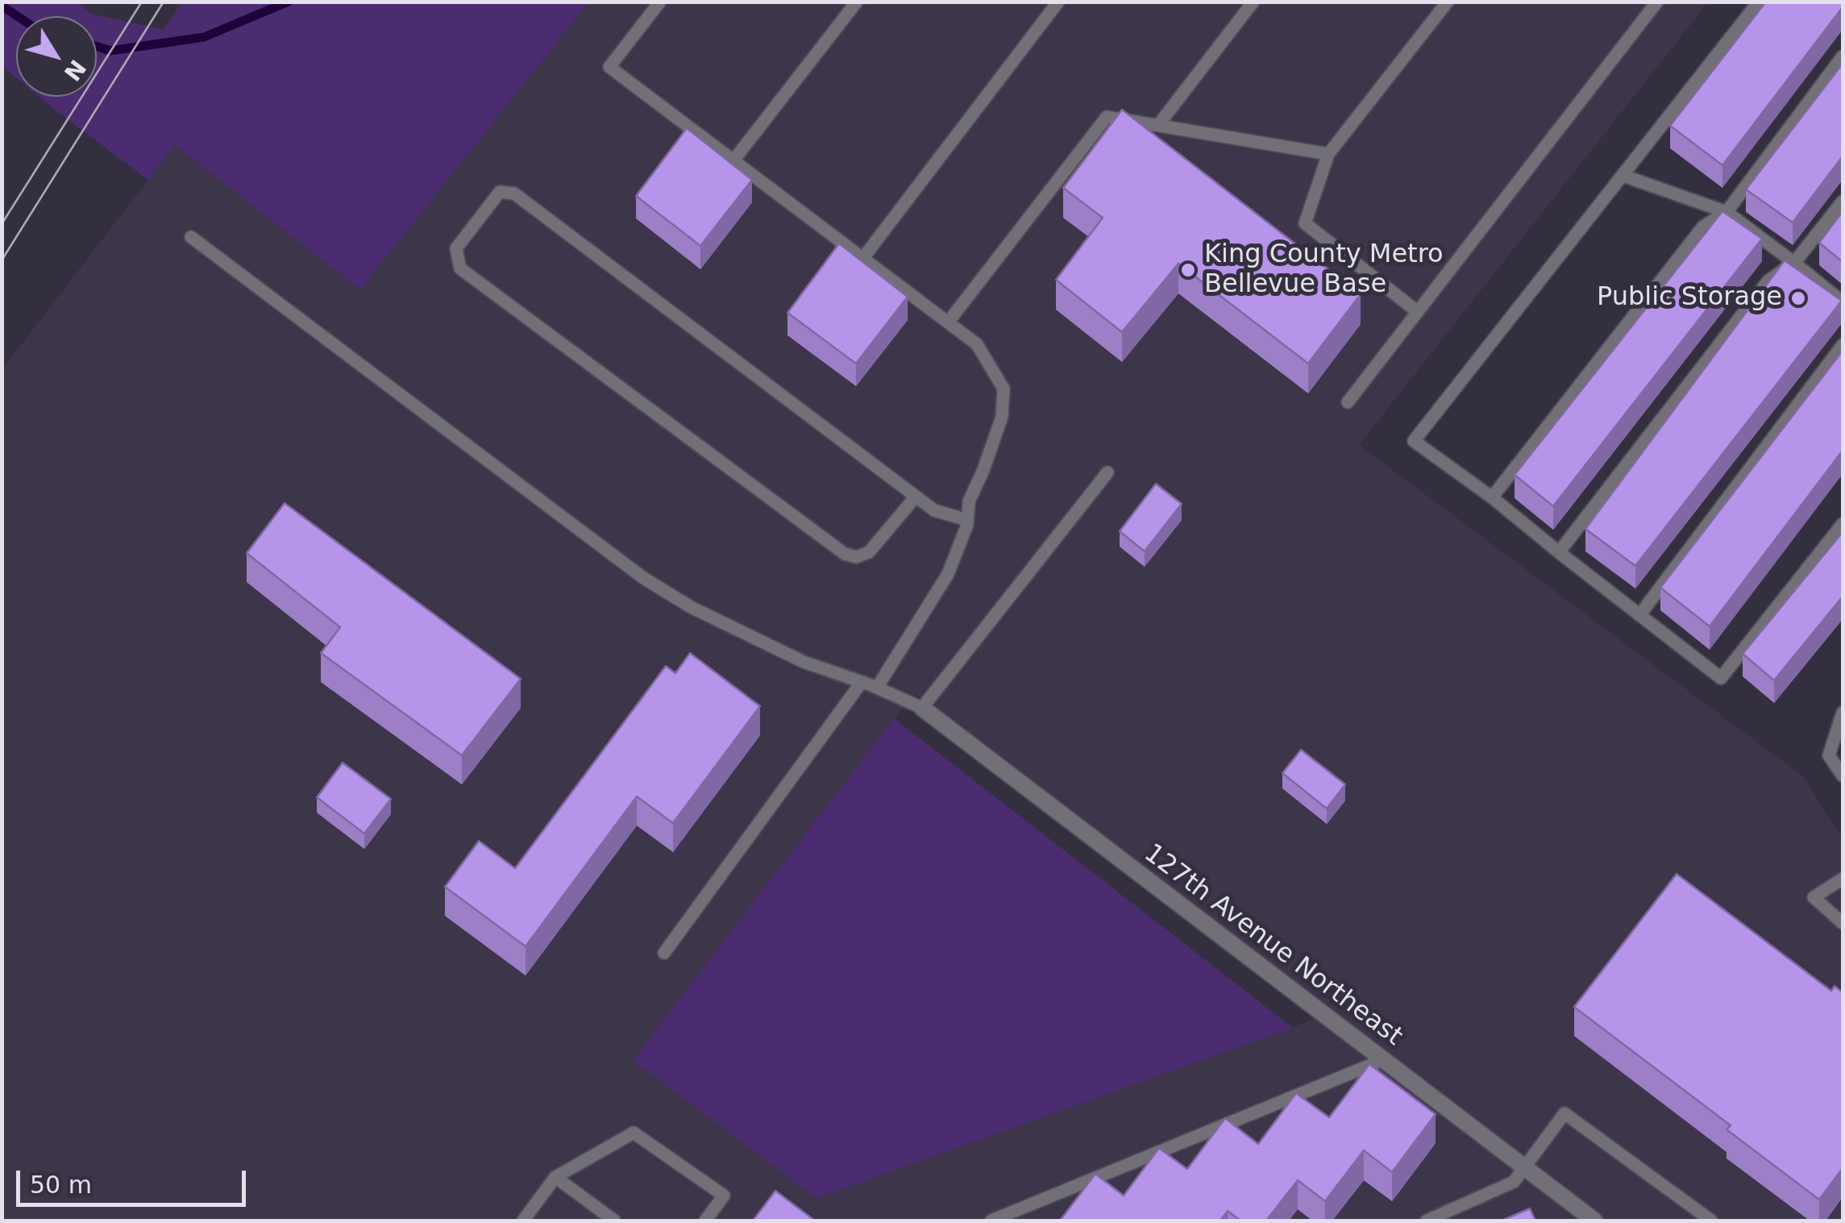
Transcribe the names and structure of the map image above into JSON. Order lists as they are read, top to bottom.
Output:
{
  "streets": {
    "street": ["127th Avenue Northeast"]
  },
  "places": ["King County Metro Bellevue Base", "Public Storage"],
  "scale_bar": "50 m",
  "north": "bottom right"
}
